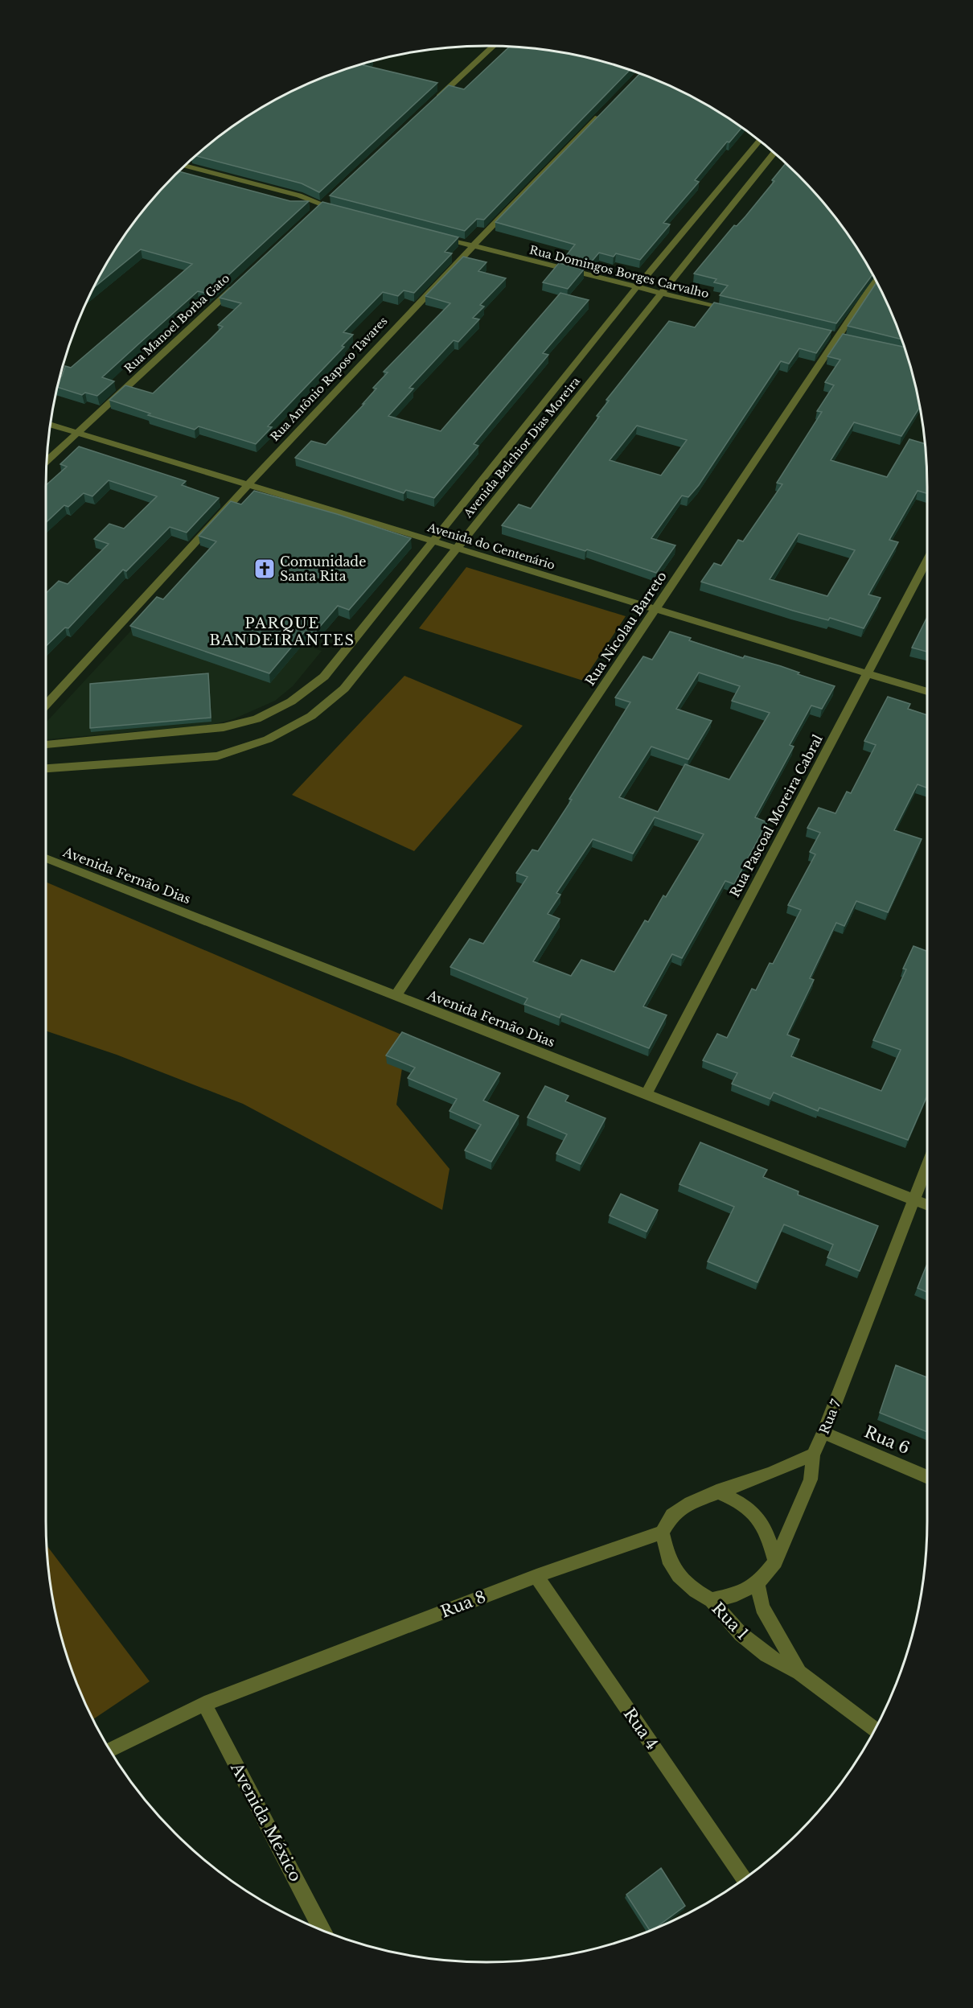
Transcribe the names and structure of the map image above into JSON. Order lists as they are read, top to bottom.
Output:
{
  "streets": {
    "street": [
      "Rua Domingos Borges Carvalho",
      "Rua Manoel Borba Gato",
      "Rua Antônio Raposo Tavares",
      "Avenida Belchior Dias Moreira",
      "Avenida do Centenário",
      "Rua Nicolau Barreto",
      "Rua Pascoal Moreira Cabral",
      "Avenida Fernão Dias",
      "Rua 7",
      "Rua 6",
      "Rua 8",
      "Rua 1",
      "Rua 4",
      "Avenida México"
    ]
  },
  "crossings": [
    ["Rua Domingos Borges Carvalho", "Rua Antônio Raposo Tavares"],
    ["Rua Domingos Borges Carvalho", "Avenida Belchior Dias Moreira"],
    ["Rua Manoel Borba Gato", "Avenida do Centenário"],
    ["Rua Antônio Raposo Tavares", "Avenida do Centenário"],
    ["Avenida Belchior Dias Moreira", "Avenida do Centenário"],
    ["Avenida do Centenário", "Rua Nicolau Barreto"],
    ["Avenida do Centenário", "Rua Pascoal Moreira Cabral"],
    ["Rua Nicolau Barreto", "Avenida Fernão Dias"],
    ["Rua Pascoal Moreira Cabral", "Avenida Fernão Dias"],
    ["Avenida Fernão Dias", "Rua 7"],
    ["Rua 7", "Rua 6"],
    ["Rua 7", "Rua 8"],
    ["Rua 7", "Rua 1"],
    ["Rua 8", "Rua 1"],
    ["Rua 8", "Rua 4"],
    ["Rua 8", "Avenida México"]
  ],
  "districts": ["PARQUE BANDEIRANTES"],
  "places": {
    "church": ["Comunidade Santa Rita"]
  }
}
